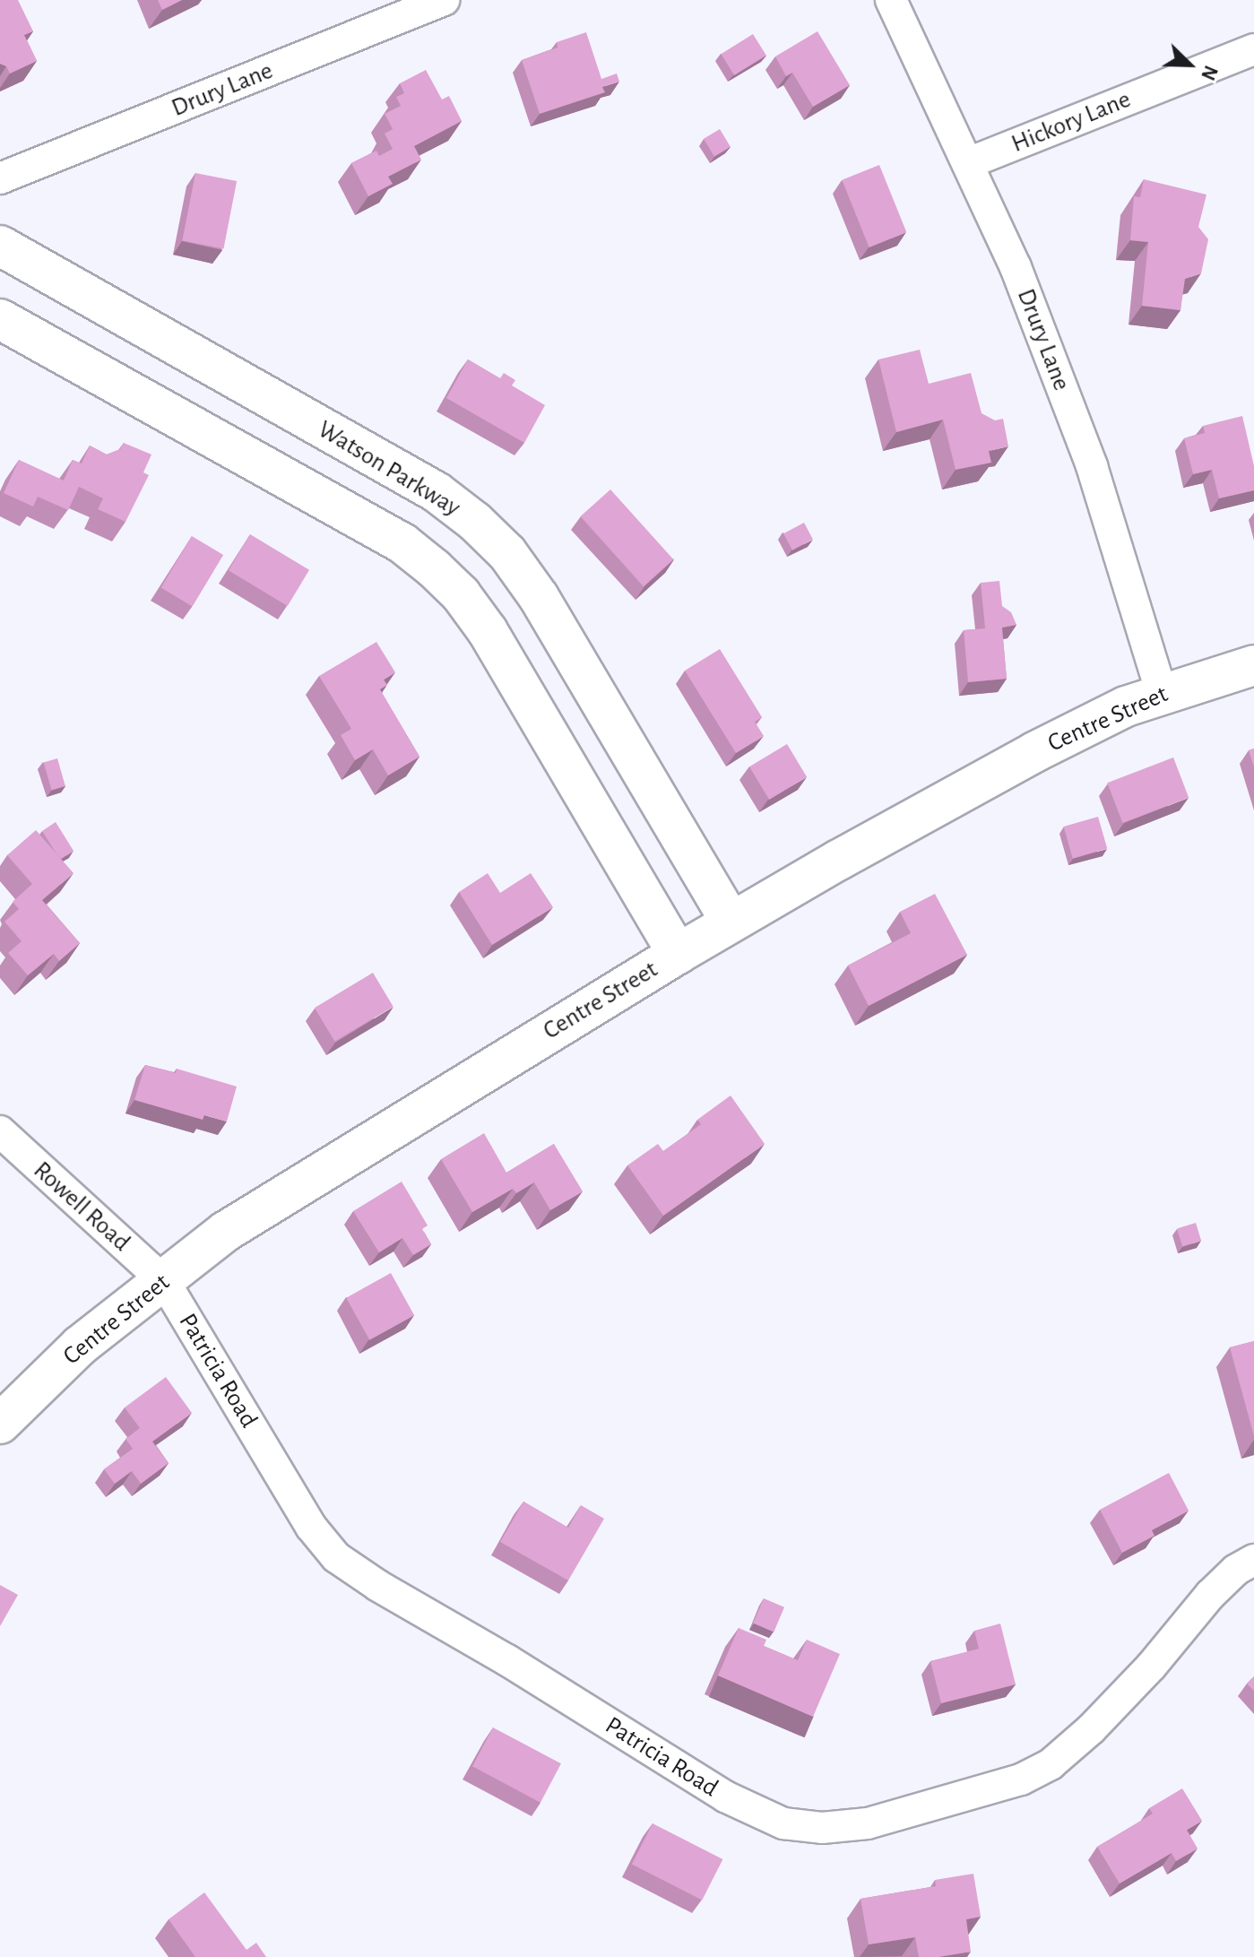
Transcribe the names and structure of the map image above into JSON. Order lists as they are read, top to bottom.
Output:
{
  "streets": {
    "main road": ["Watson Parkway", "Centre Street"],
    "street": [
      "Drury Lane",
      "Hickory Lane",
      "Rowell Road",
      "Patricia Road"
    ]
  },
  "crossings": [
    ["Drury Lane", "Hickory Lane"],
    ["Drury Lane", "Centre Street"],
    ["Watson Parkway", "Centre Street"],
    ["Centre Street", "Rowell Road"],
    ["Centre Street", "Patricia Road"],
    ["Rowell Road", "Patricia Road"]
  ],
  "north": "bottom right"
}
